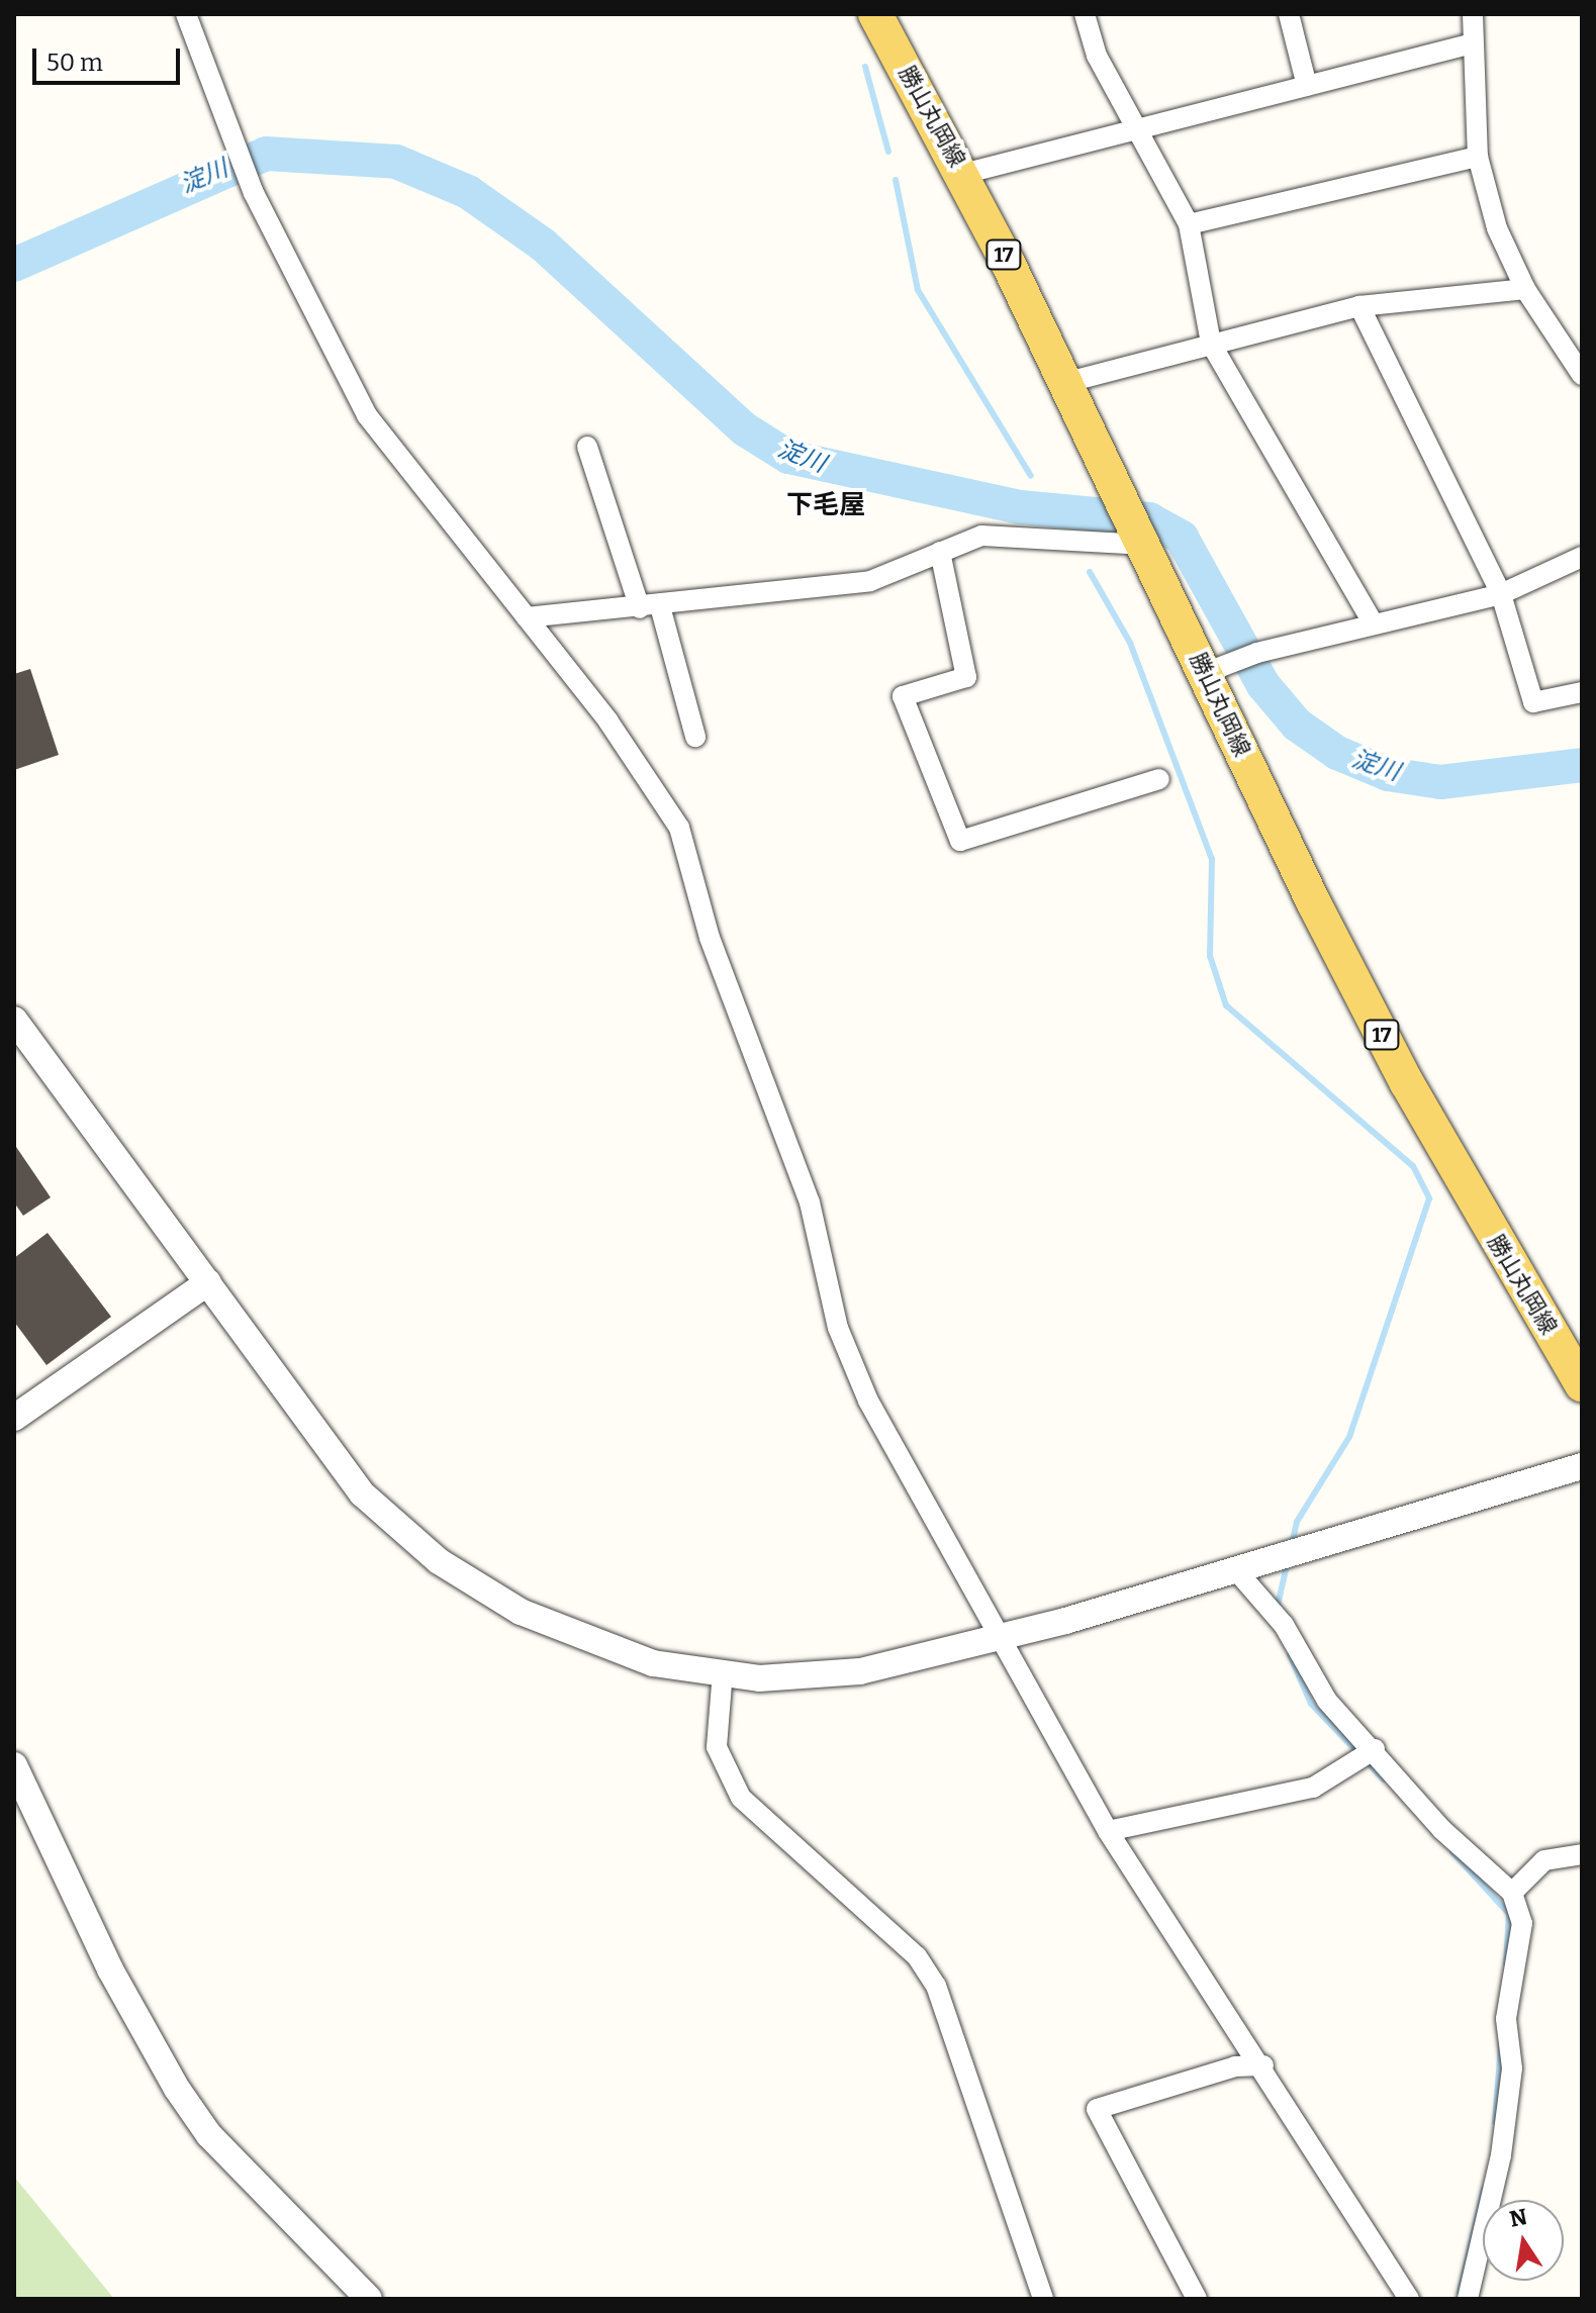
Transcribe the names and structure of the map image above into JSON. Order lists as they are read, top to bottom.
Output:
{
  "streets": {
    "main road": ["勝山丸岡線", "17"]
  },
  "districts": ["下毛屋"],
  "water": ["淀川"],
  "scale_bar": "50 m",
  "north": "top"
}
